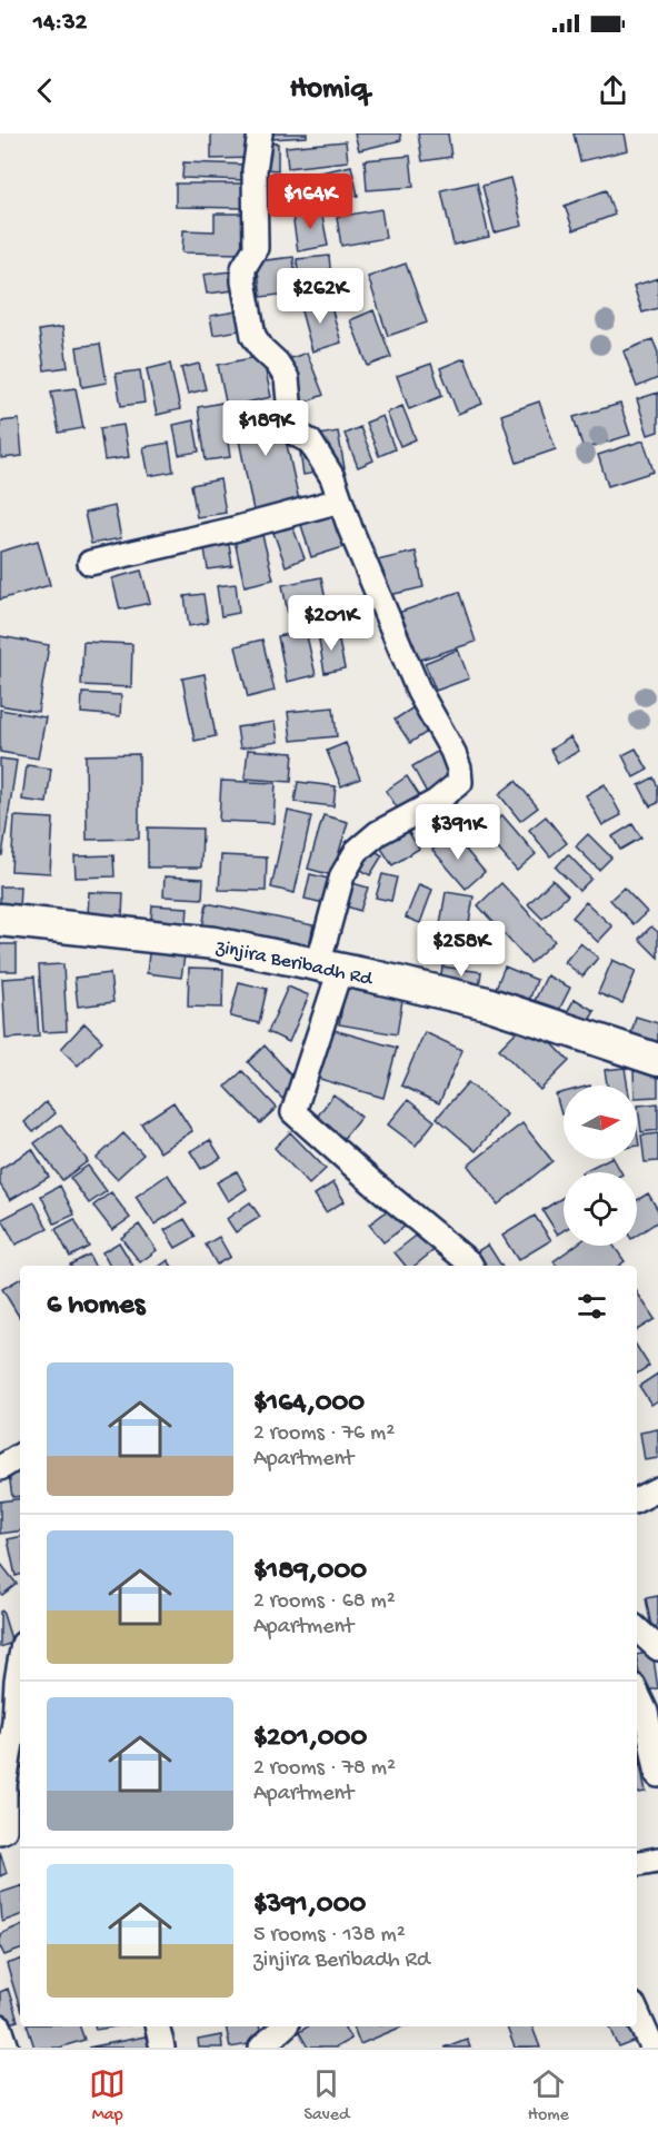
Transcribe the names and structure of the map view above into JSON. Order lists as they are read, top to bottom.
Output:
{
  "streets": {
    "street": ["zinjira Beribadh Rd"]
  },
  "north": "right",
  "page": {
    "status": "14:32",
    "header": "Homiq",
    "price": [
      "$164K",
      "$262K",
      "$189K",
      "$201K",
      "$391K",
      "$258K"
    ],
    "heading": "6 homes",
    "list": [
      {
        "name": "$164,000",
        "note": "2 rooms · 76 m² · Apartment"
      },
      {
        "name": "$189,000",
        "note": "2 rooms · 68 m² · Apartment"
      },
      {
        "name": "$201,000",
        "note": "2 rooms · 78 m² · Apartment"
      },
      {
        "name": "$391,000",
        "note": "5 rooms · 138 m² · zinjira Beribadh Rd"
      }
    ],
    "tabs": ["Map", "Saved", "Home"]
  }
}
